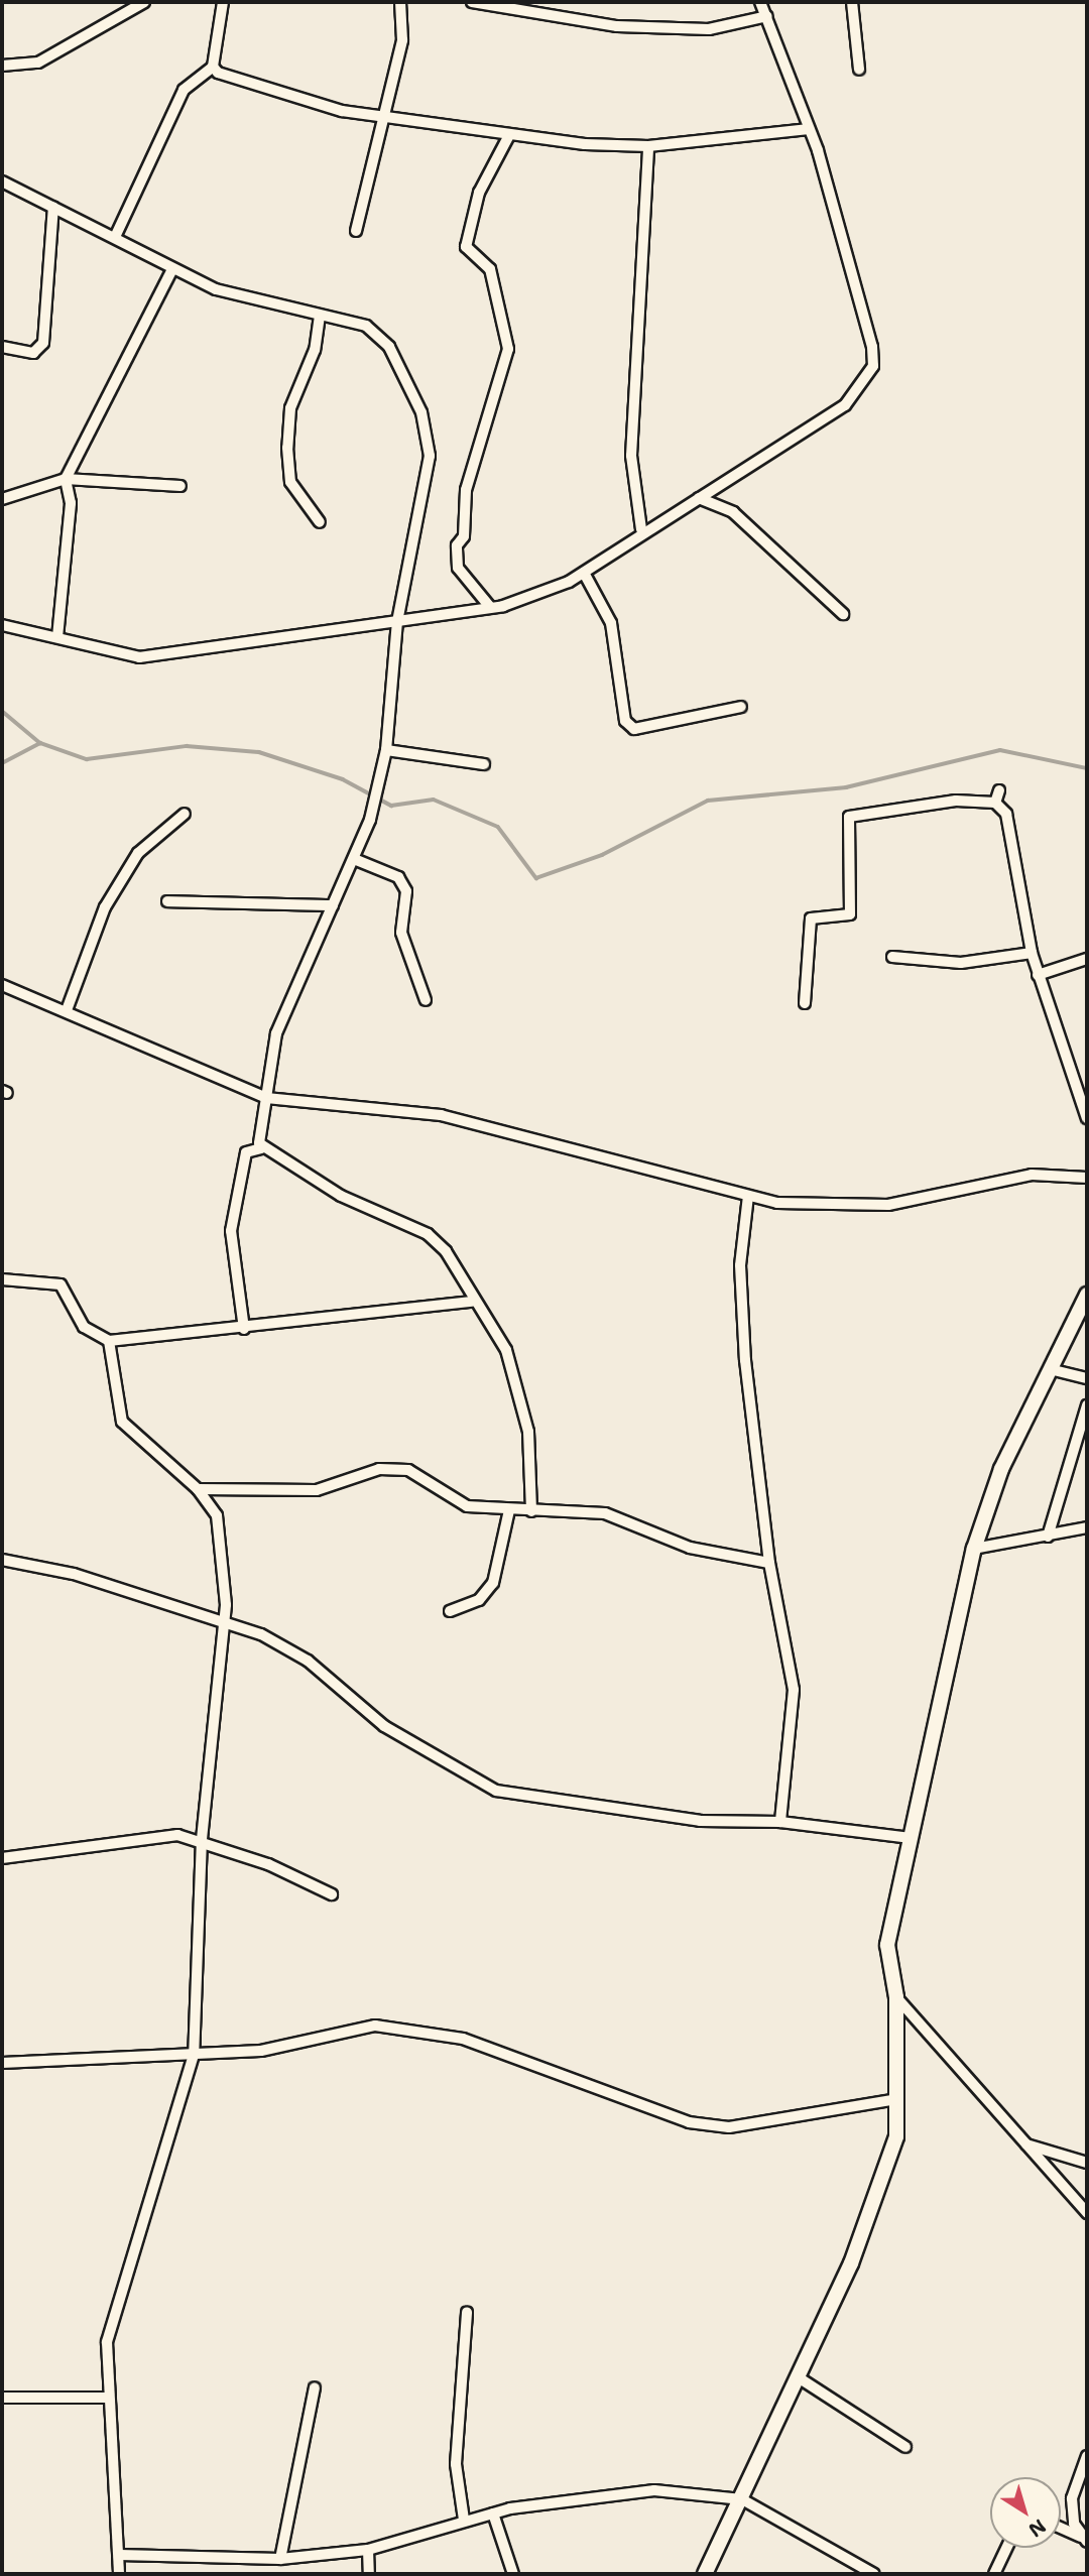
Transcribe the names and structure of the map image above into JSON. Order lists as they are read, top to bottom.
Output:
{
  "north": "bottom right"
}
